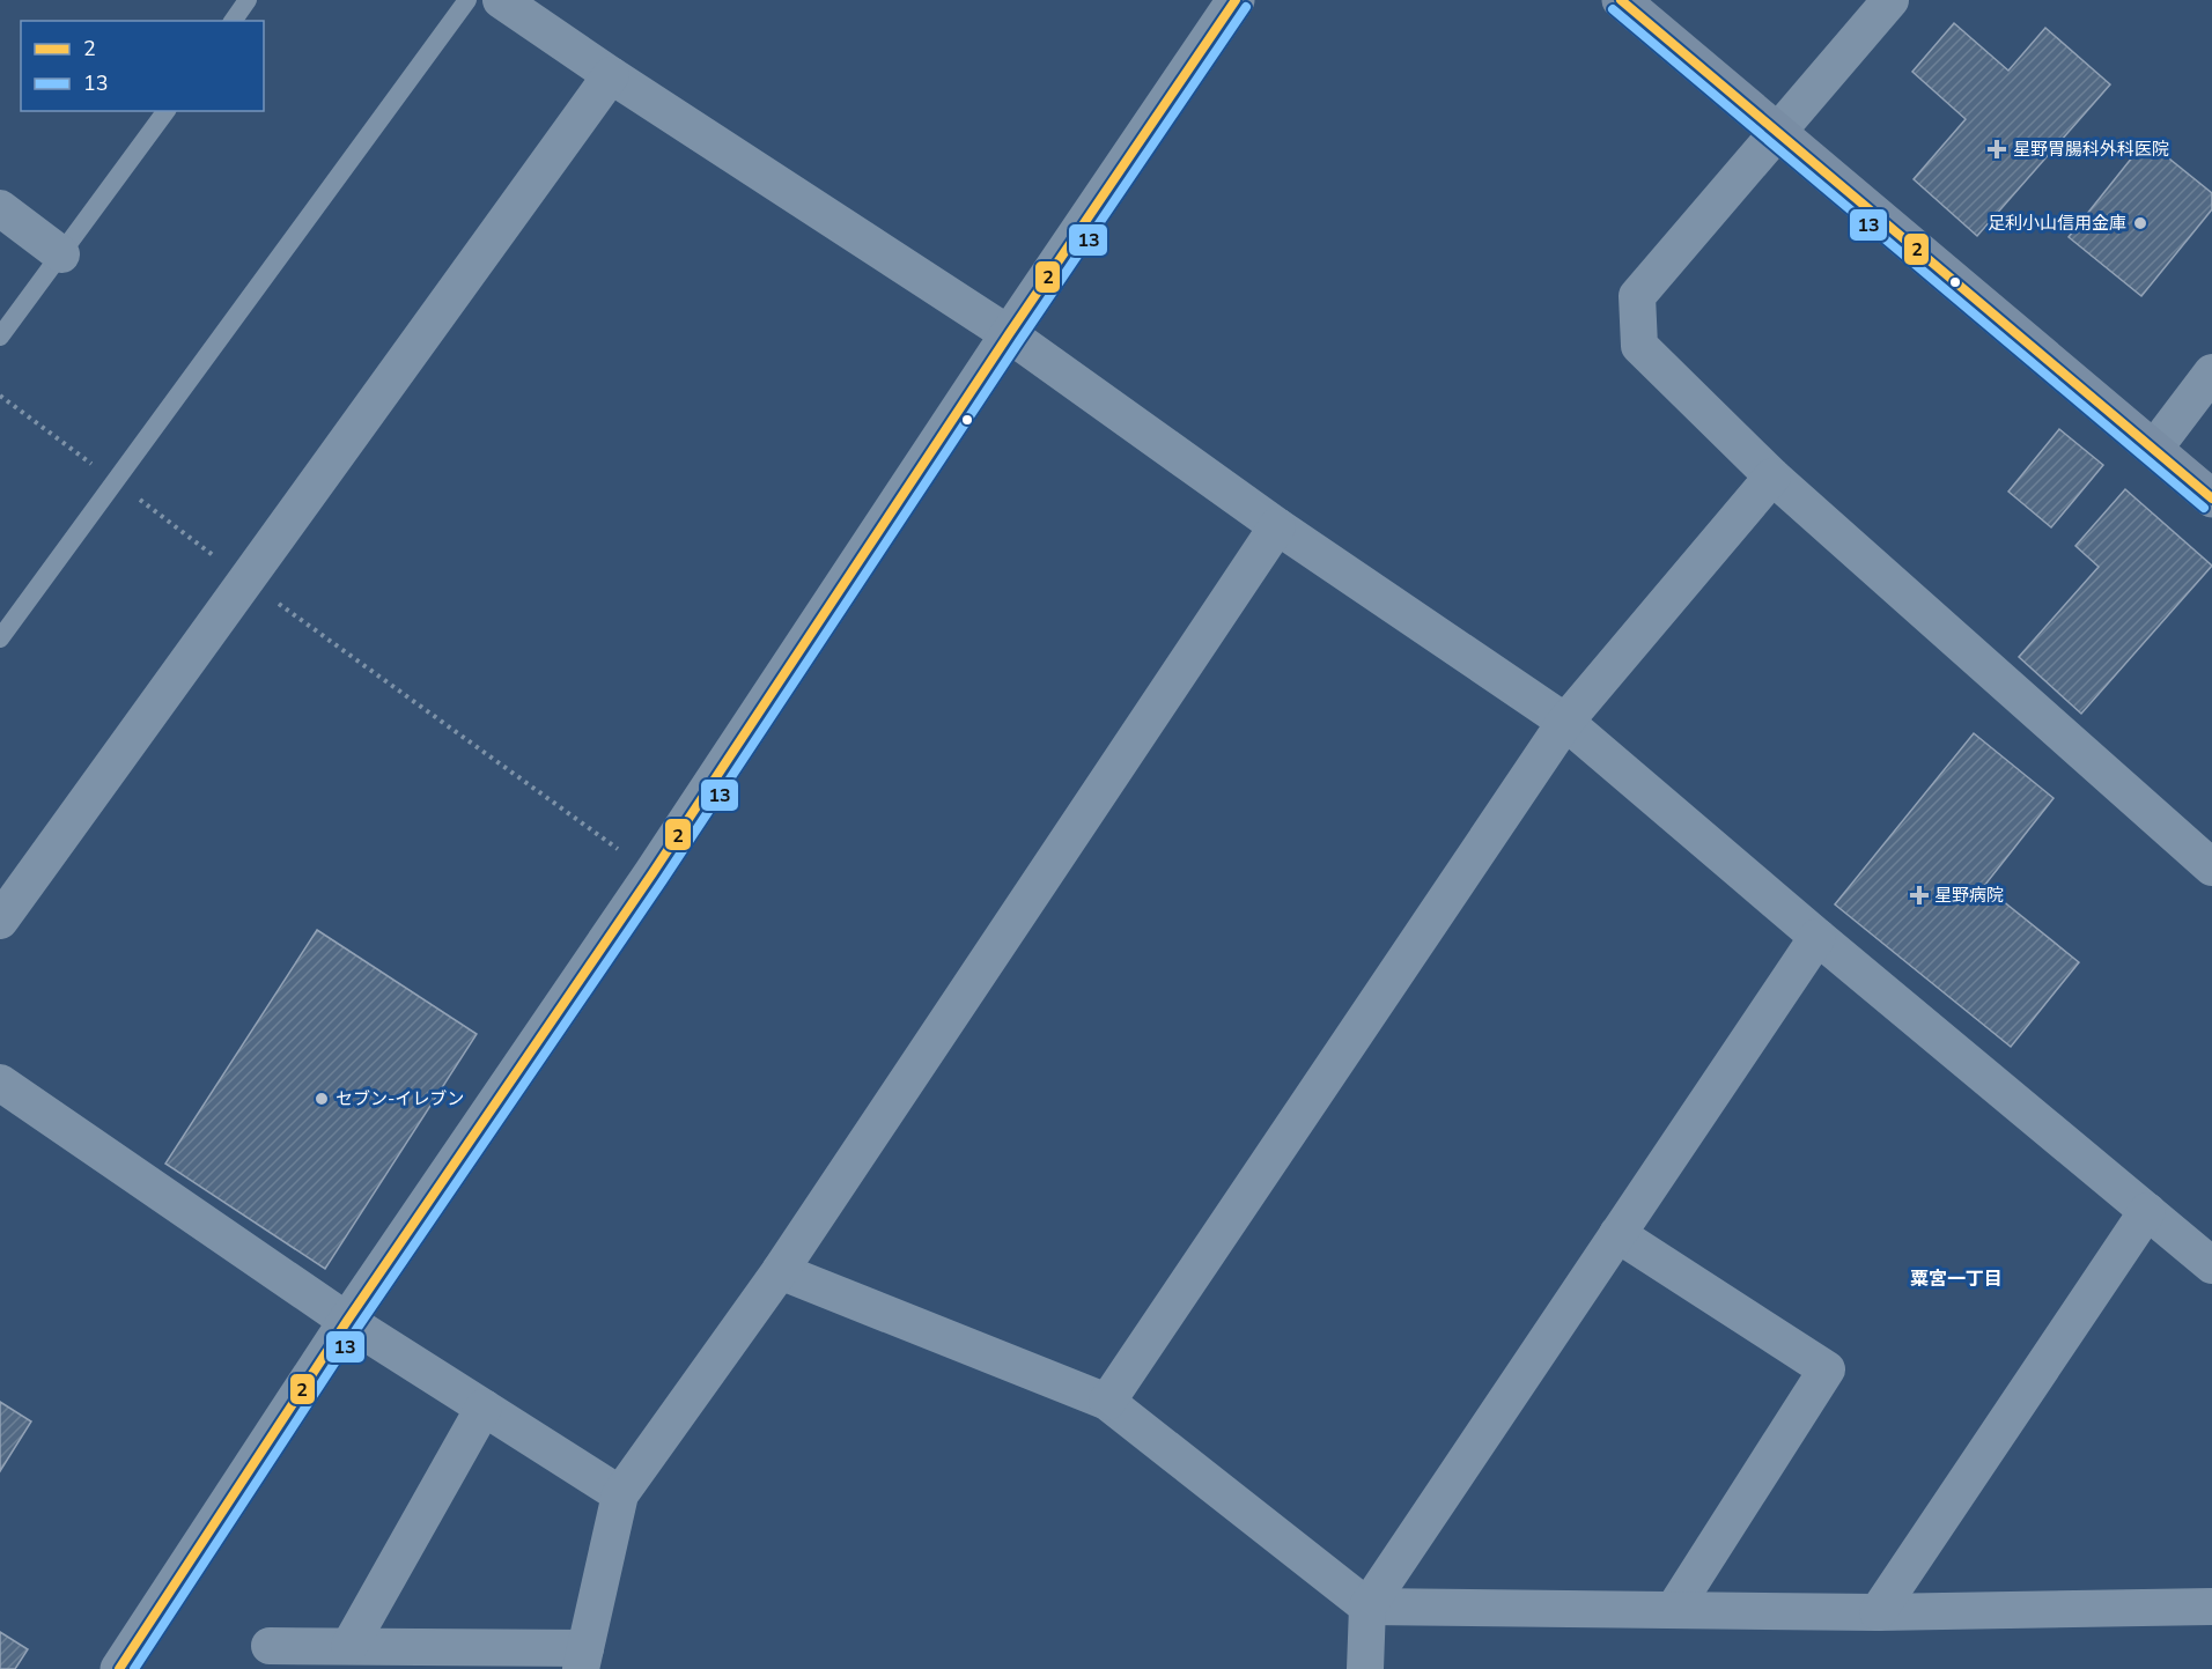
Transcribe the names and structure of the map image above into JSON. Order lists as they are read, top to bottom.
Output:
{
  "districts": ["粟宮一丁目"],
  "places": {
    "health": ["星野胃腸科外科医院", "星野病院"],
    "other": ["足利小山信用金庫", "セブン-イレブン"]
  },
  "lines": ["transit line 2", "transit line 13"],
  "legend": ["2", "13"]
}
